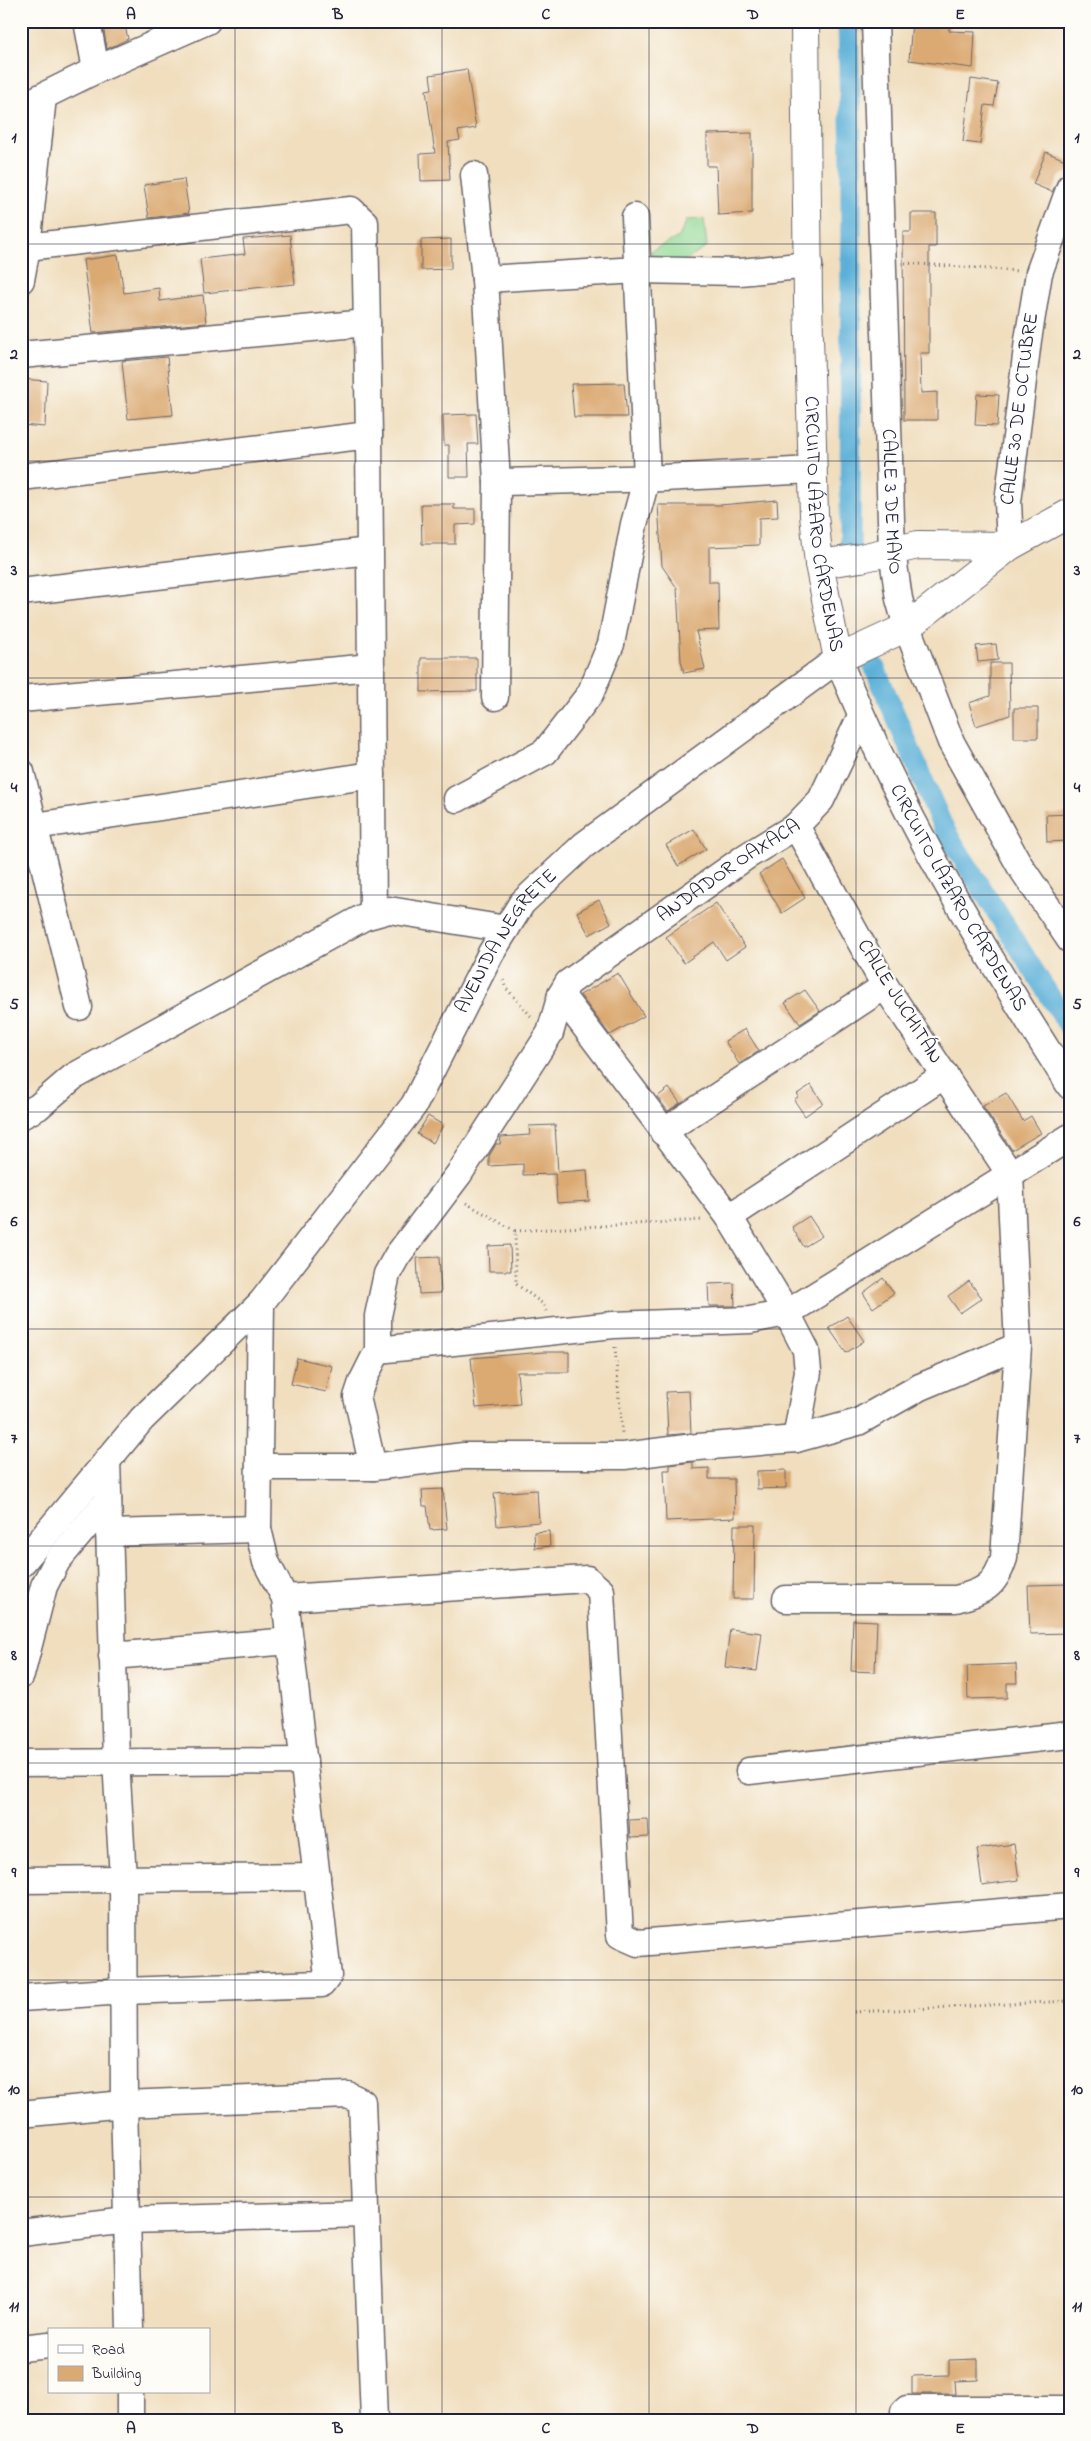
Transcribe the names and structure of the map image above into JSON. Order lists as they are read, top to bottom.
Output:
{
  "streets": {
    "main road": ["CIRCUITO LÁZARO CÁRDENAS"],
    "street": [
      "CALLE 30 DE OCTUBRE",
      "CALLE 3 DE MAYO",
      "ANDADOR OAXACA",
      "AVENIDA NEGRETE",
      "CALLE JUCHITÁN"
    ]
  },
  "crossings": [
    ["CIRCUITO LÁZARO CÁRDENAS", "ANDADOR OAXACA"],
    ["CIRCUITO LÁZARO CÁRDENAS", "AVENIDA NEGRETE"],
    ["ANDADOR OAXACA", "CALLE JUCHITÁN"]
  ],
  "legend": ["Road", "Building"],
  "grid": {
    "columns": [
      "A",
      "B",
      "C",
      "D",
      "E"
    ],
    "rows": [
      "1",
      "2",
      "3",
      "4",
      "5",
      "6",
      "7",
      "8",
      "9",
      "10",
      "11"
    ]
  }
}
